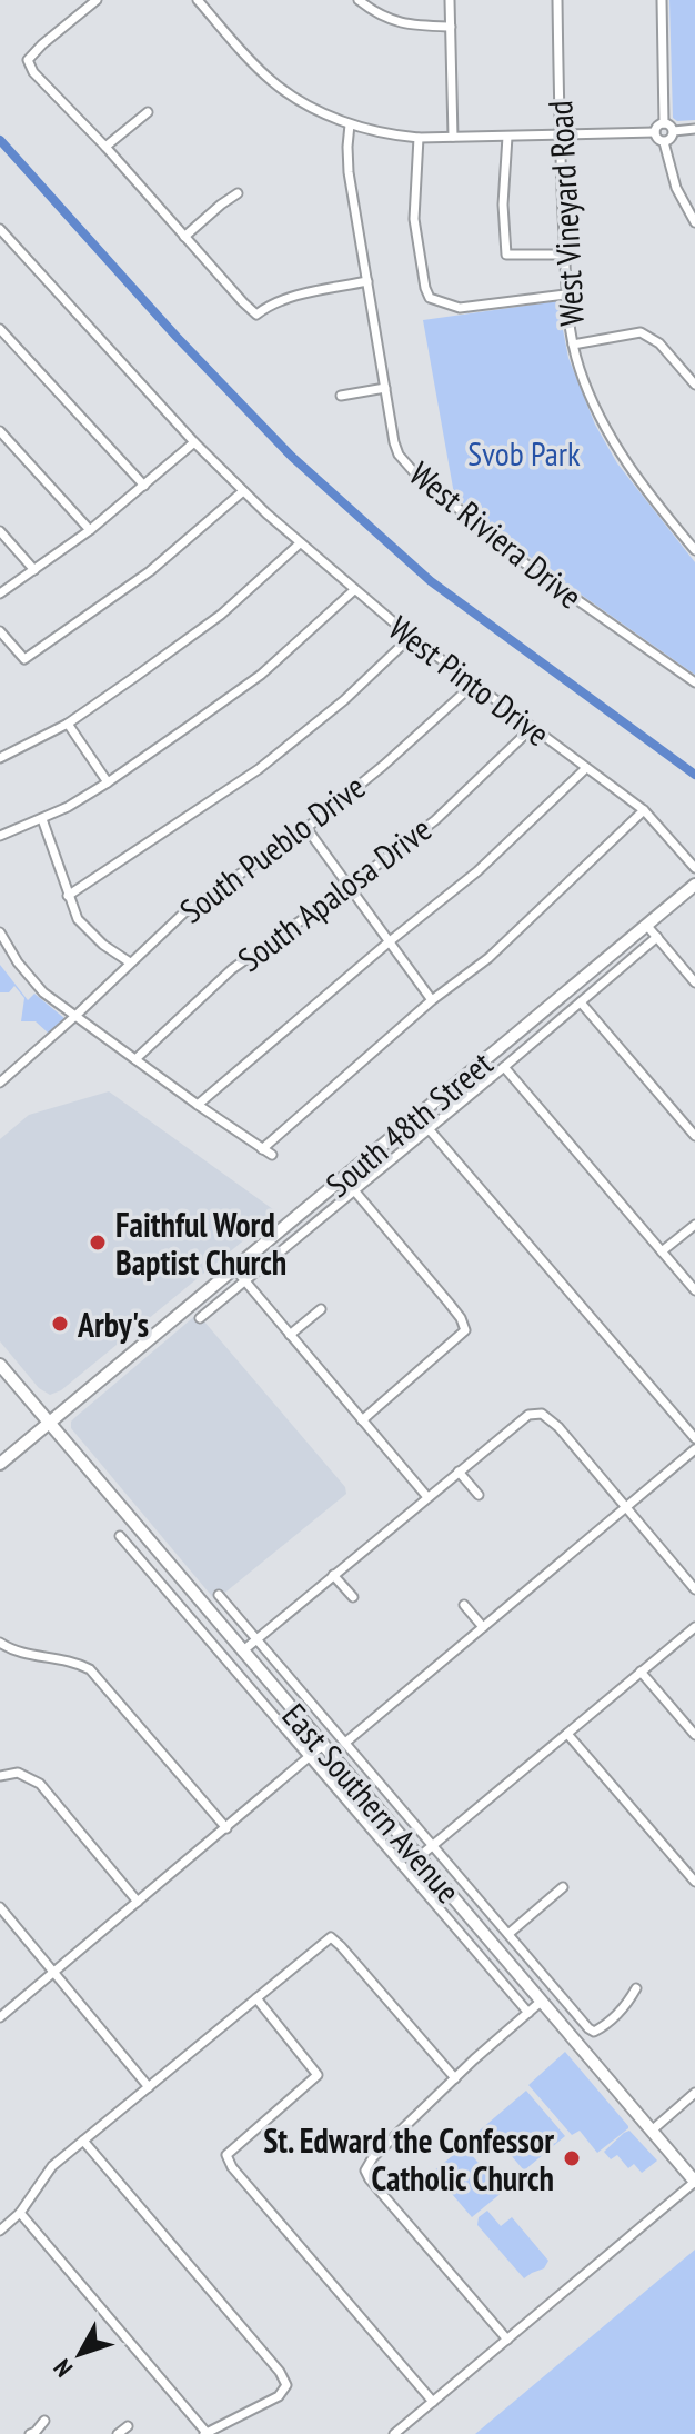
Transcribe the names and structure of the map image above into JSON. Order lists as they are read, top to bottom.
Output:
{
  "streets": {
    "main road": ["South 48th Street", "East Southern Avenue"],
    "street": [
      "West Vineyard Road",
      "West Riviera Drive",
      "West Pinto Drive",
      "South Pueblo Drive",
      "South Apalosa Drive"
    ]
  },
  "crossings": [
    ["West Pinto Drive", "South Pueblo Drive"],
    ["West Pinto Drive", "South Apalosa Drive"],
    ["South 48th Street", "East Southern Avenue"]
  ],
  "parks": ["Svob Park"],
  "places": ["Faithful Word Baptist Church", "Arby's", "St. Edward the Confessor Catholic Church"],
  "north": "bottom left"
}
